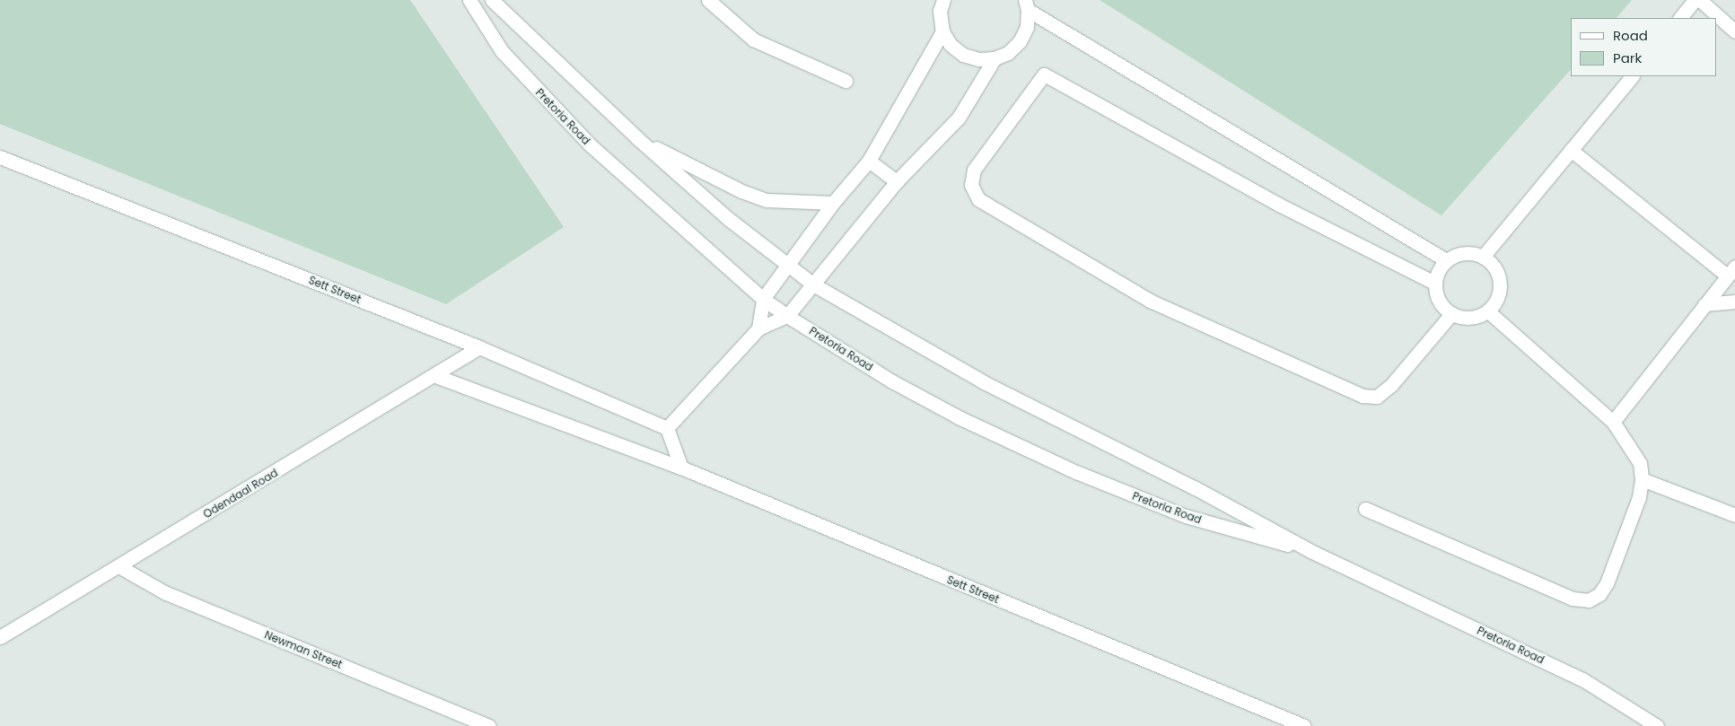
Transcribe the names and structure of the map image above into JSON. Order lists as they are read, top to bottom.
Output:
{
  "streets": {
    "street": [
      "Pretoria Road",
      "Sett Street",
      "Odendaal Road",
      "Newman Street"
    ]
  },
  "crossings": [
    ["Sett Street", "Odendaal Road"],
    ["Odendaal Road", "Newman Street"]
  ],
  "legend": ["Road", "Park"]
}
